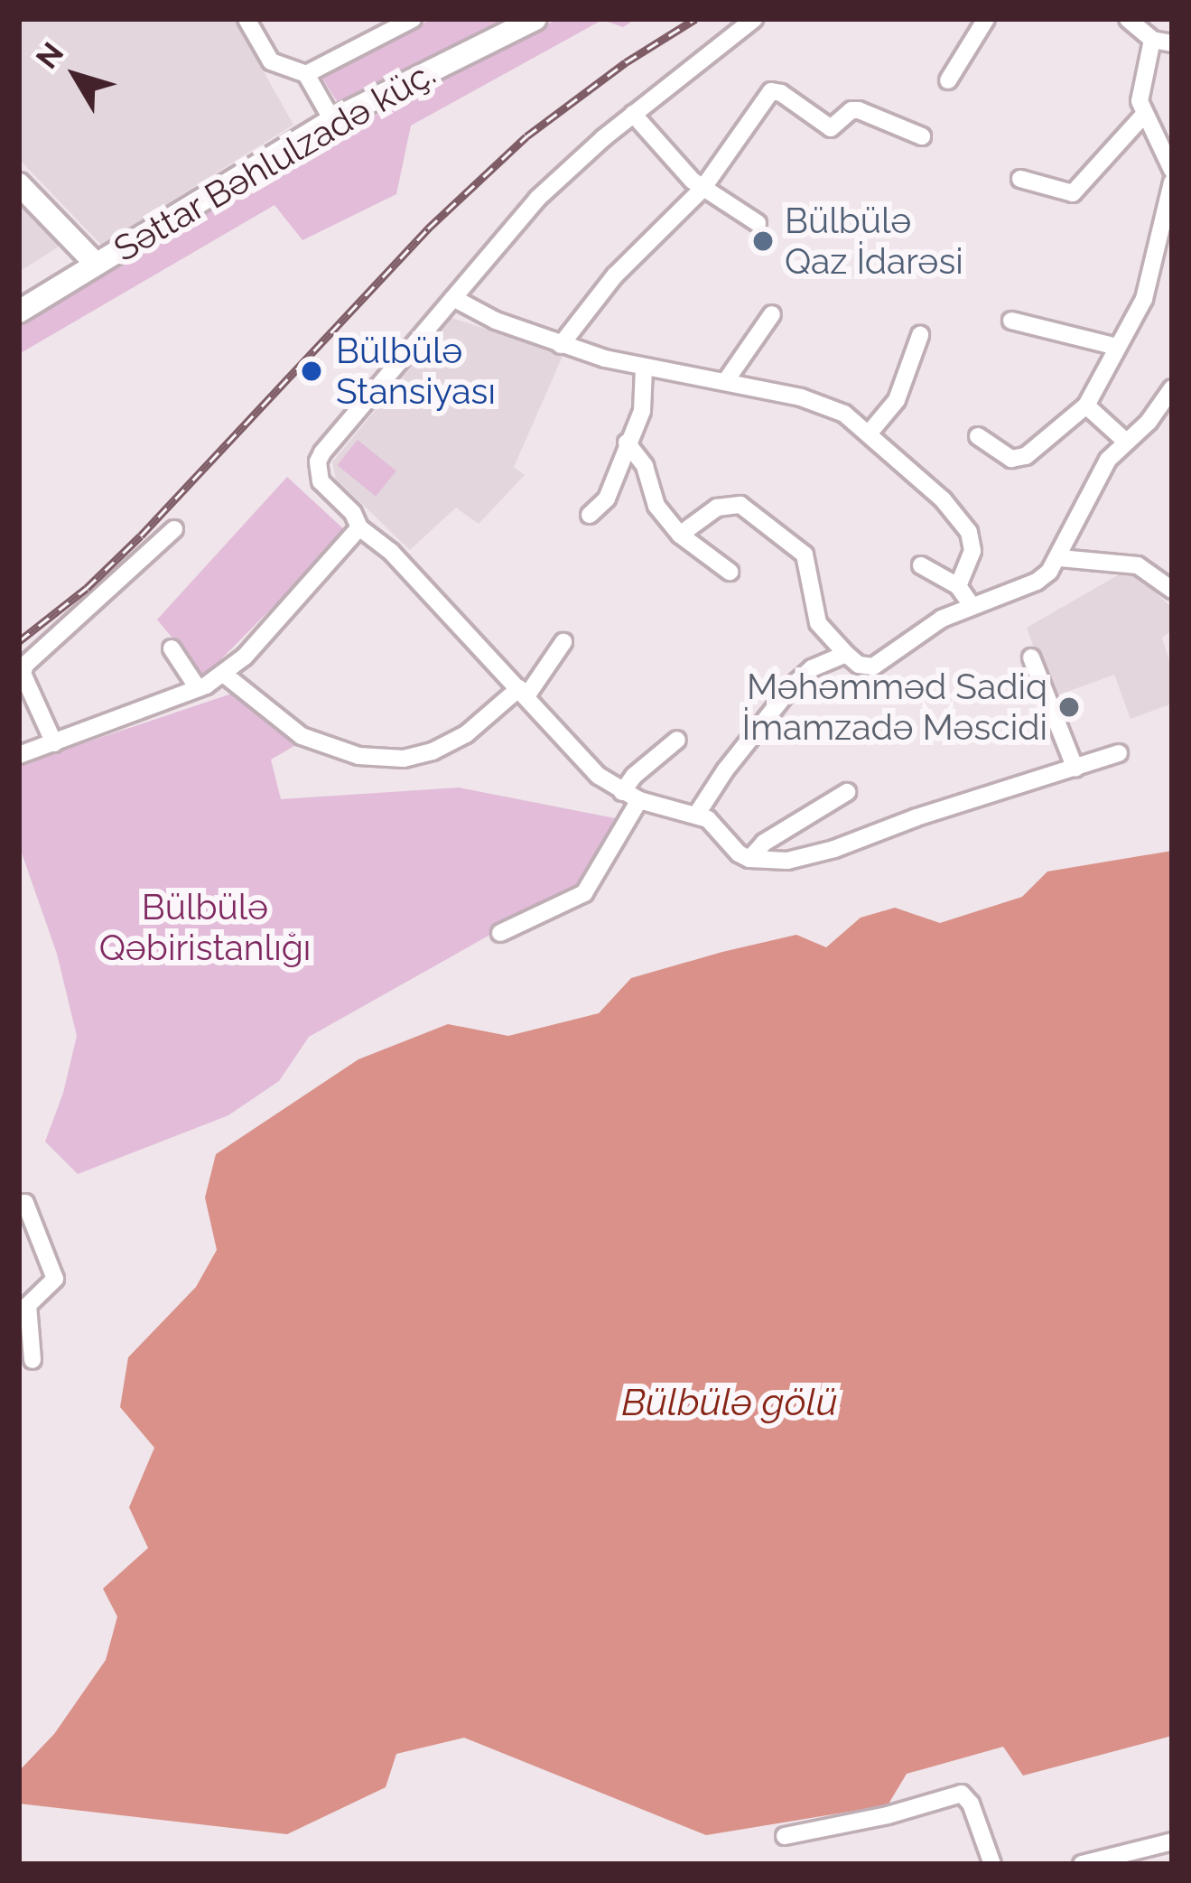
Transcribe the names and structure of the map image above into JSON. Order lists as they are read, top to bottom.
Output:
{
  "streets": {
    "main road": ["Səttar Bəhlulzadə küç."]
  },
  "water": ["Bülbülə gölü"],
  "parks": ["Bülbülə Qəbiristanlığı"],
  "places": ["Bülbülə Qaz İdarəsi", "Bülbülə Stansiyası", "Məhəmməd Sadiq İmamzadə Məscidi"],
  "north": "top left"
}
